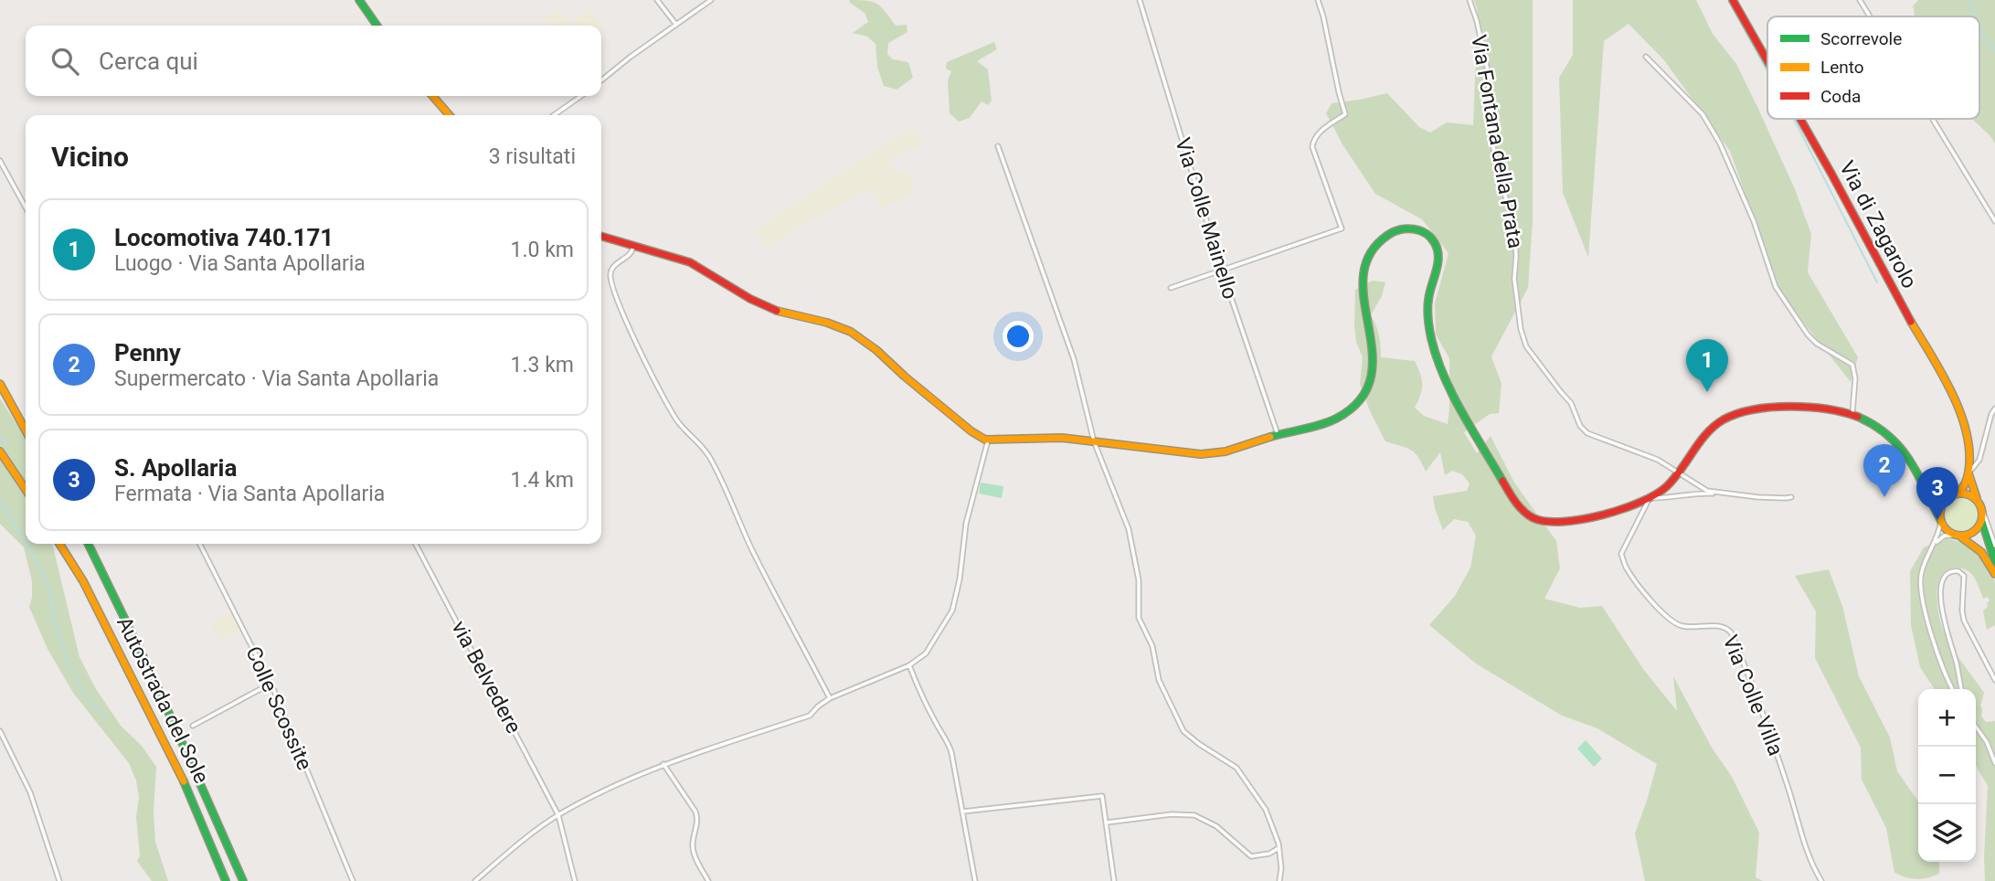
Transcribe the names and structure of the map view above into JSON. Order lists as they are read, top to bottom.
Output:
{
  "streets": {
    "main road": ["Via di Zagarolo", "Autostrada del Sole"],
    "street": [
      "Via Fontana della Prata",
      "Via Colle Mainello",
      "via Belvedere",
      "Via Colle Villa",
      "Colle Scossite"
    ]
  },
  "legend": ["Scorrevole", "Lento", "Coda"],
  "page": {
    "search": "Cerca qui",
    "heading": ["Vicino", "3 risultati"],
    "list": [
      {
        "mark": "1",
        "name": "Locomotiva 740.171",
        "note": "Luogo · Via Santa Apollaria",
        "value": "1.0 km"
      },
      {
        "mark": "2",
        "name": "Penny",
        "note": "Supermercato · Via Santa Apollaria",
        "value": "1.3 km"
      },
      {
        "mark": "3",
        "name": "S. Apollaria",
        "note": "Fermata · Via Santa Apollaria",
        "value": "1.4 km"
      }
    ],
    "pins": ["1", "2", "3"],
    "map_buttons": ["+", "−"]
  }
}
